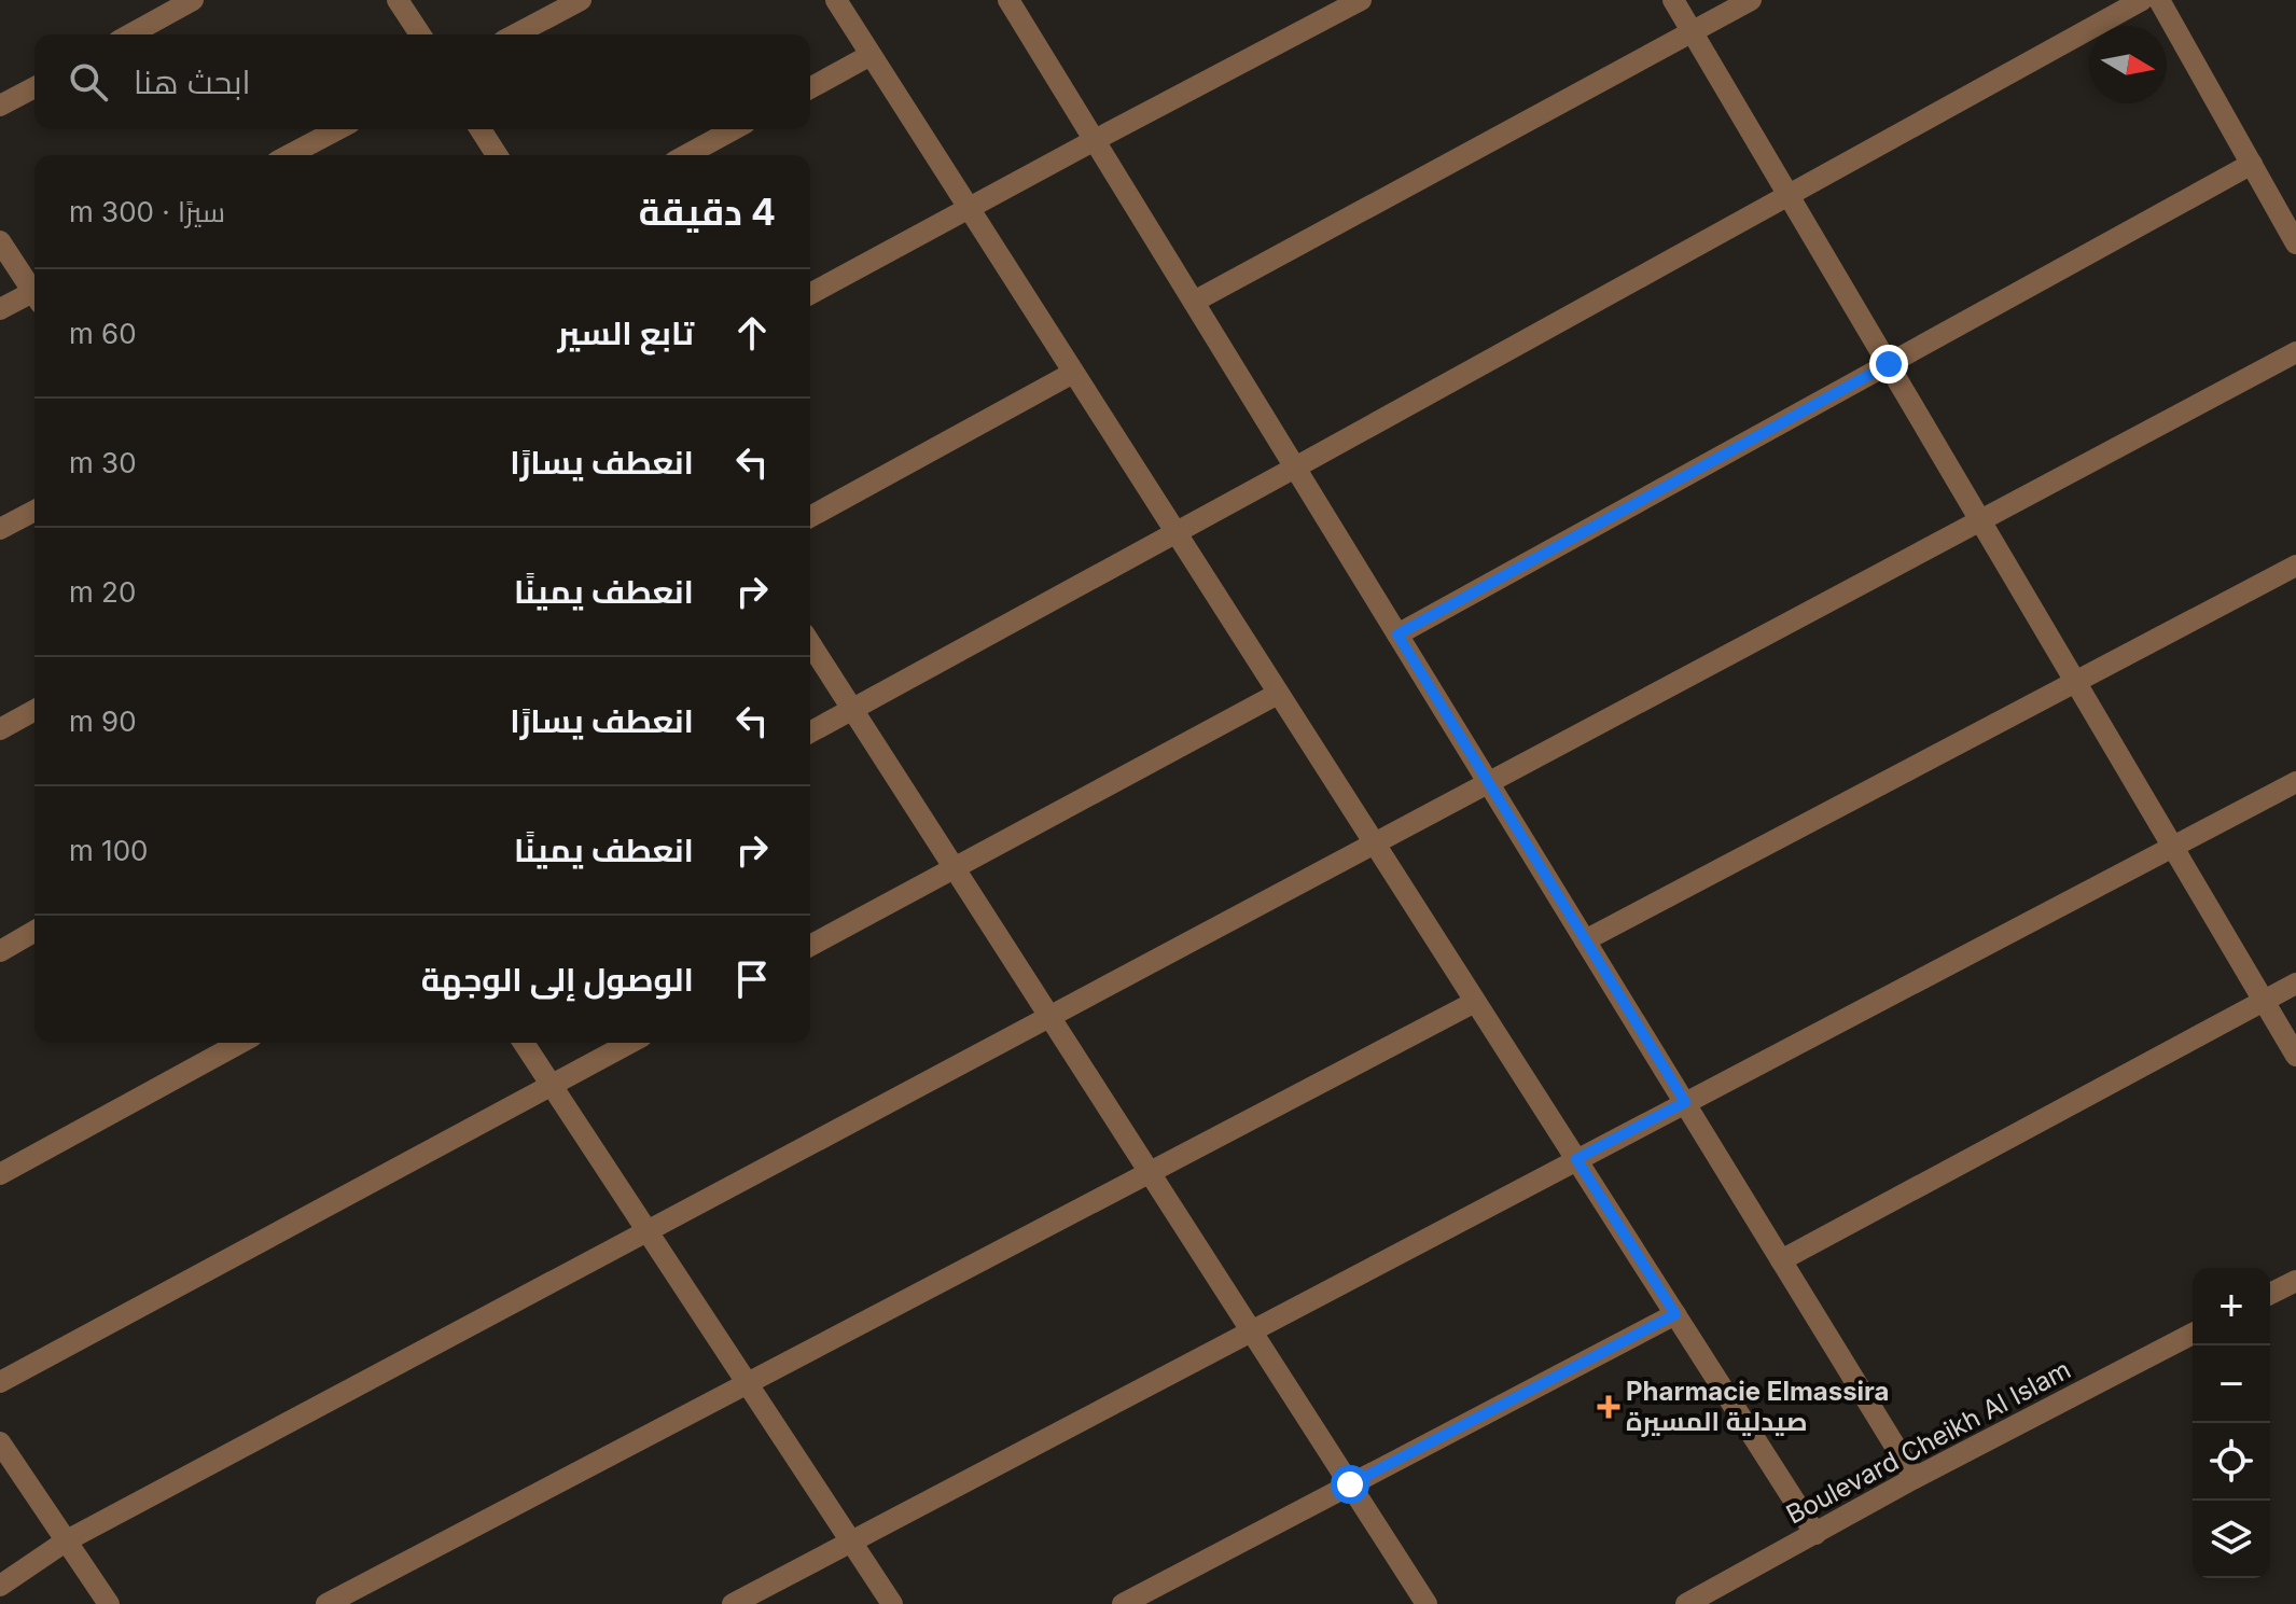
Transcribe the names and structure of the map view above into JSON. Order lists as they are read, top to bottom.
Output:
{
  "streets": {
    "street": ["Boulevard Cheikh Al Islam"]
  },
  "places": {
    "health": ["Pharmacie Elmassira صيدلية المسيرة"]
  },
  "north": "right",
  "page": {
    "search": "ابحث هنا",
    "heading": ["4 دقيقة", "سيرًا · 300 m"],
    "list": [
      ["تابع السير", "60 m"],
      ["انعطف يسارًا", "30 m"],
      ["انعطف يمينًا", "20 m"],
      ["انعطف يسارًا", "90 m"],
      ["انعطف يمينًا", "100 m"],
      "الوصول إلى الوجهة"
    ],
    "map_buttons": ["+", "−"]
  }
}
